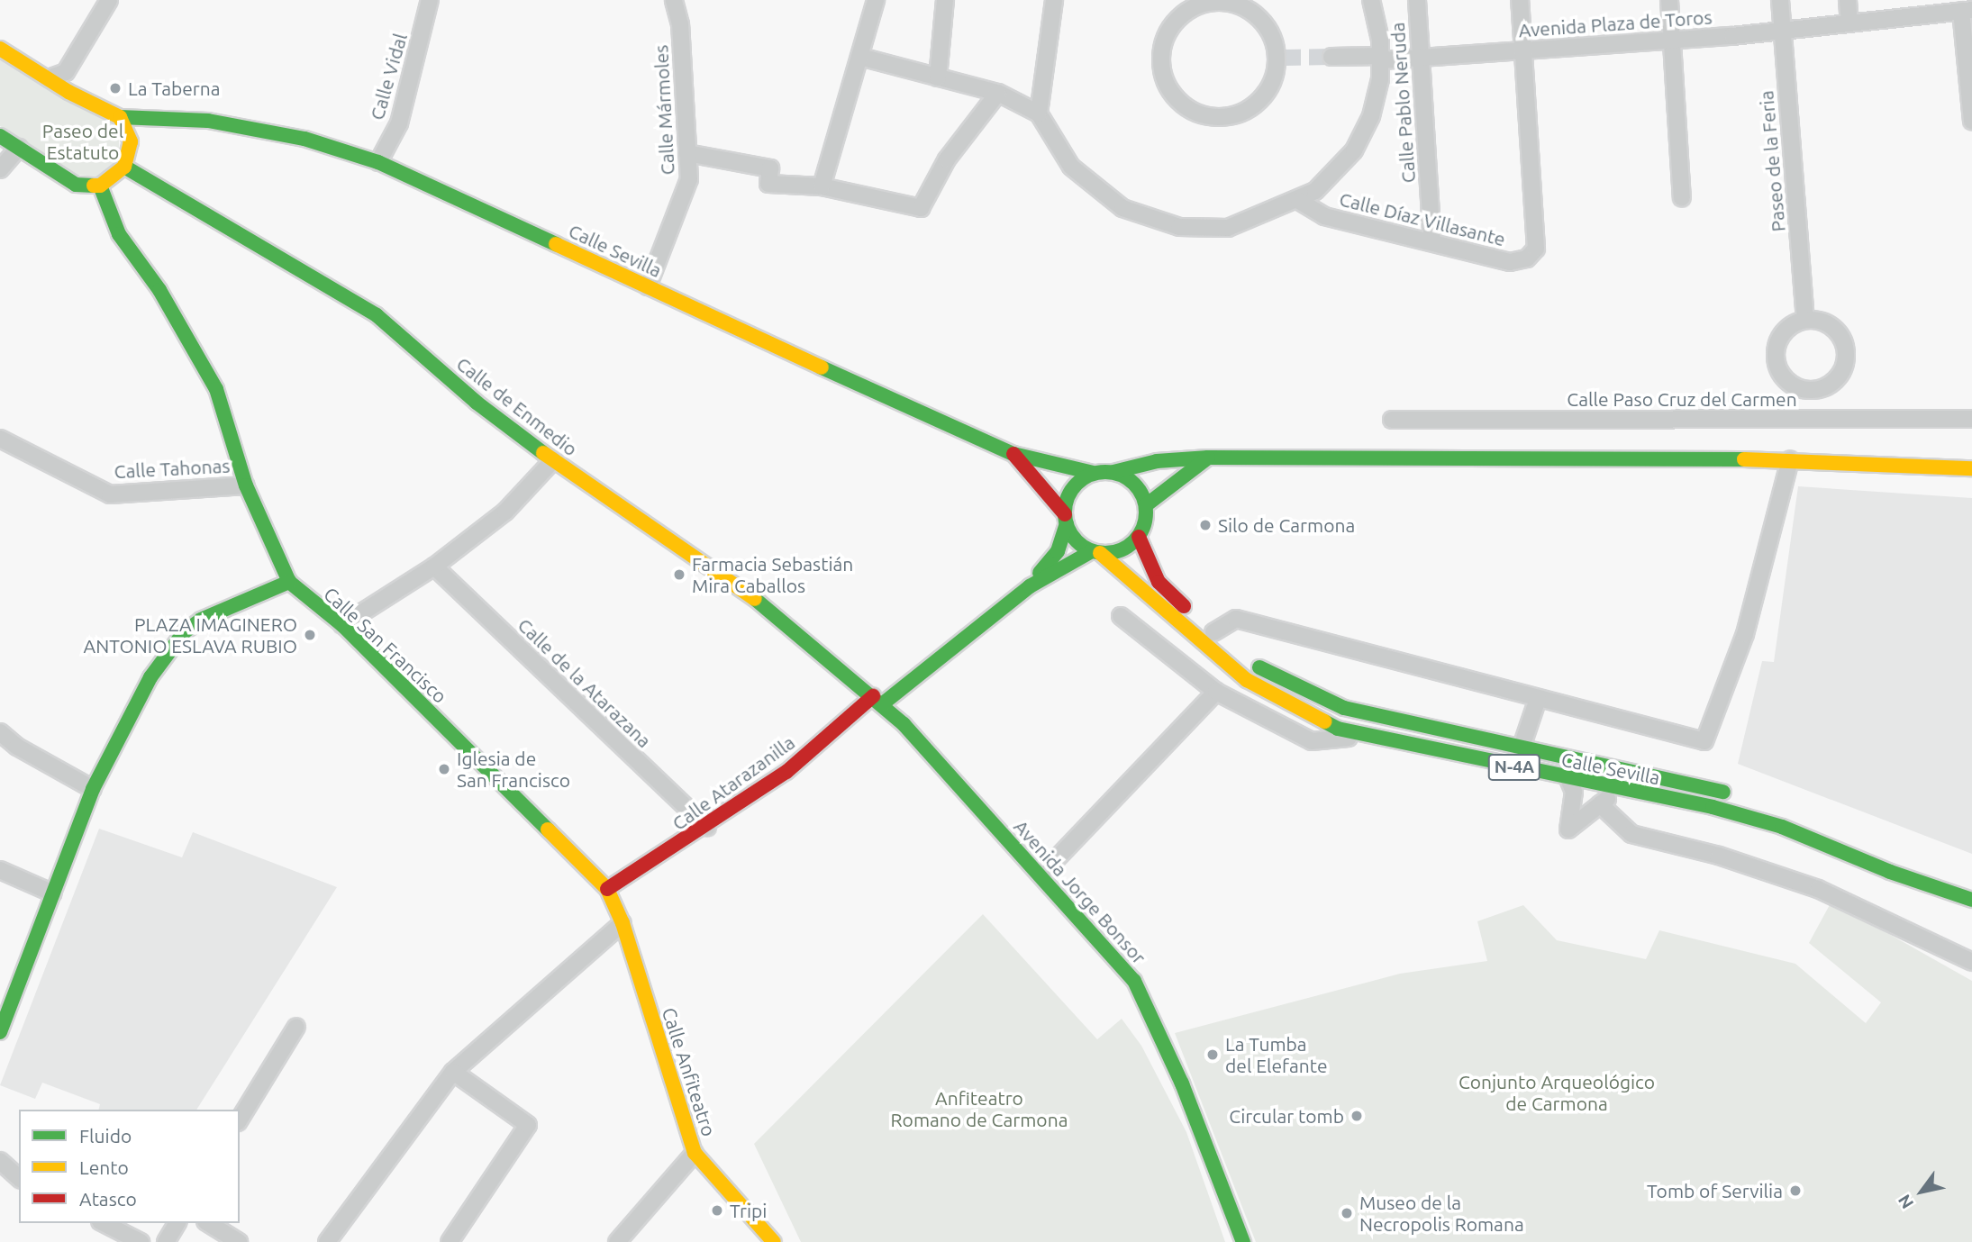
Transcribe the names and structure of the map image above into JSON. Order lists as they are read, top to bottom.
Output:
{
  "streets": {
    "main road": [
      "Calle Sevilla",
      "Calle de Enmedio",
      "Calle San Francisco",
      "N-4A",
      "Calle Atarazanilla",
      "Avenida Jorge Bonsor",
      "Calle Anfiteatro"
    ],
    "street": [
      "Avenida Plaza de Toros",
      "Calle Vidal",
      "Calle Pablo Neruda",
      "Calle Mármoles",
      "Paseo de la Feria",
      "Calle Díaz Villasante",
      "Calle Paso Cruz del Carmen",
      "Calle Tahonas",
      "Calle de la Atarazana"
    ]
  },
  "crossings": [
    ["Avenida Plaza de Toros", "Calle Pablo Neruda"],
    ["Avenida Plaza de Toros", "Paseo de la Feria"],
    ["Avenida Plaza de Toros", "Calle Díaz Villasante"],
    ["Calle Vidal", "Calle Sevilla"],
    ["Calle Pablo Neruda", "Calle Díaz Villasante"],
    ["Calle Mármoles", "Calle Sevilla"],
    ["Calle de Enmedio", "Calle Atarazanilla"],
    ["Calle de Enmedio", "Avenida Jorge Bonsor"],
    ["Calle Tahonas", "Calle San Francisco"],
    ["Calle San Francisco", "Calle Atarazanilla"],
    ["Calle San Francisco", "Calle Anfiteatro"],
    ["Calle de la Atarazana", "Calle Atarazanilla"],
    ["Calle Atarazanilla", "Avenida Jorge Bonsor"],
    ["Calle Atarazanilla", "Calle Anfiteatro"]
  ],
  "parks": ["Paseo del Estatuto", "Conjunto Arqueológico de Carmona", "Anfiteatro Romano de Carmona"],
  "places": [
    "La Taberna",
    "Silo de Carmona",
    "Farmacia Sebastián Mira Caballos",
    "PLAZA IMAGINERO ANTONIO ESLAVA RUBIO",
    "Iglesia de San Francisco",
    "La Tumba del Elefante",
    "Circular tomb",
    "Tomb of Servilia",
    "Tripi",
    "Museo de la Necropolis Romana"
  ],
  "legend": ["Fluido", "Lento", "Atasco"],
  "north": "bottom left"
}
